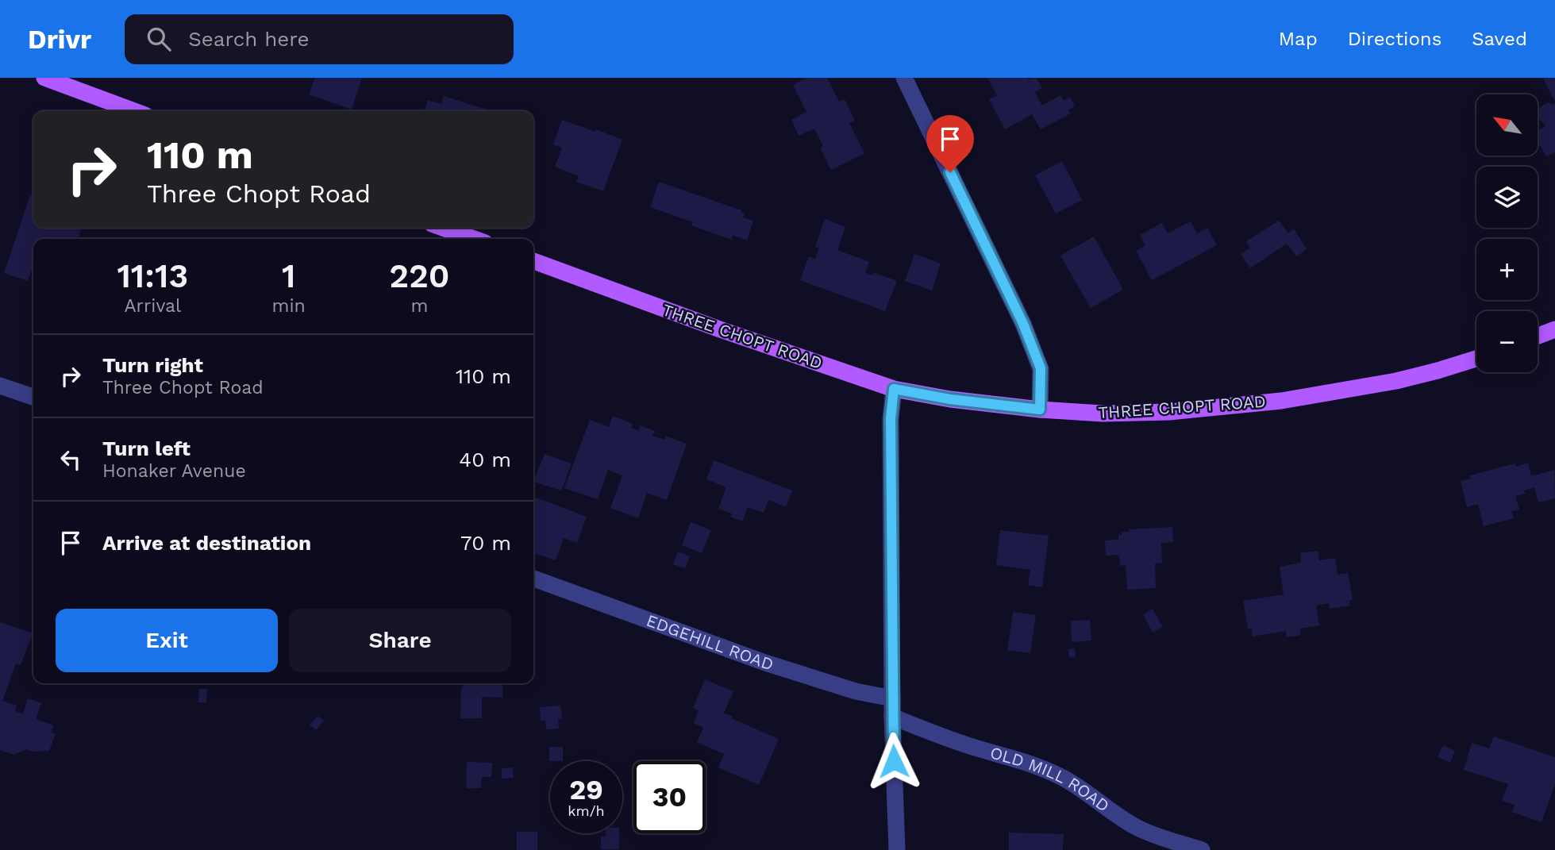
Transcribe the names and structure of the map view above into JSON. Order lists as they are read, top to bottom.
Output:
{
  "streets": {
    "main road": ["THREE CHOPT ROAD"],
    "street": ["EDGEHILL ROAD", "OLD MILL ROAD"]
  },
  "north": "top left",
  "page": {
    "header": "Drivr",
    "search": "Search here",
    "nav": ["Map", "Directions", "Saved"],
    "map_buttons": ["+", "−"],
    "turn": ["110 m", "Three Chopt Road"],
    "eta": [
      "11:13",
      "Arrival",
      "1",
      "min",
      "220",
      "m"
    ],
    "list": [
      {
        "name": "Turn right",
        "note": "Three Chopt Road",
        "value": "110 m"
      },
      {
        "name": "Turn left",
        "note": "Honaker Avenue",
        "value": "40 m"
      },
      {
        "name": "Arrive at destination",
        "value": "70 m"
      }
    ],
    "buttons": ["Exit", "Share"],
    "speed": "29 km/h",
    "limit": "30"
  }
}
